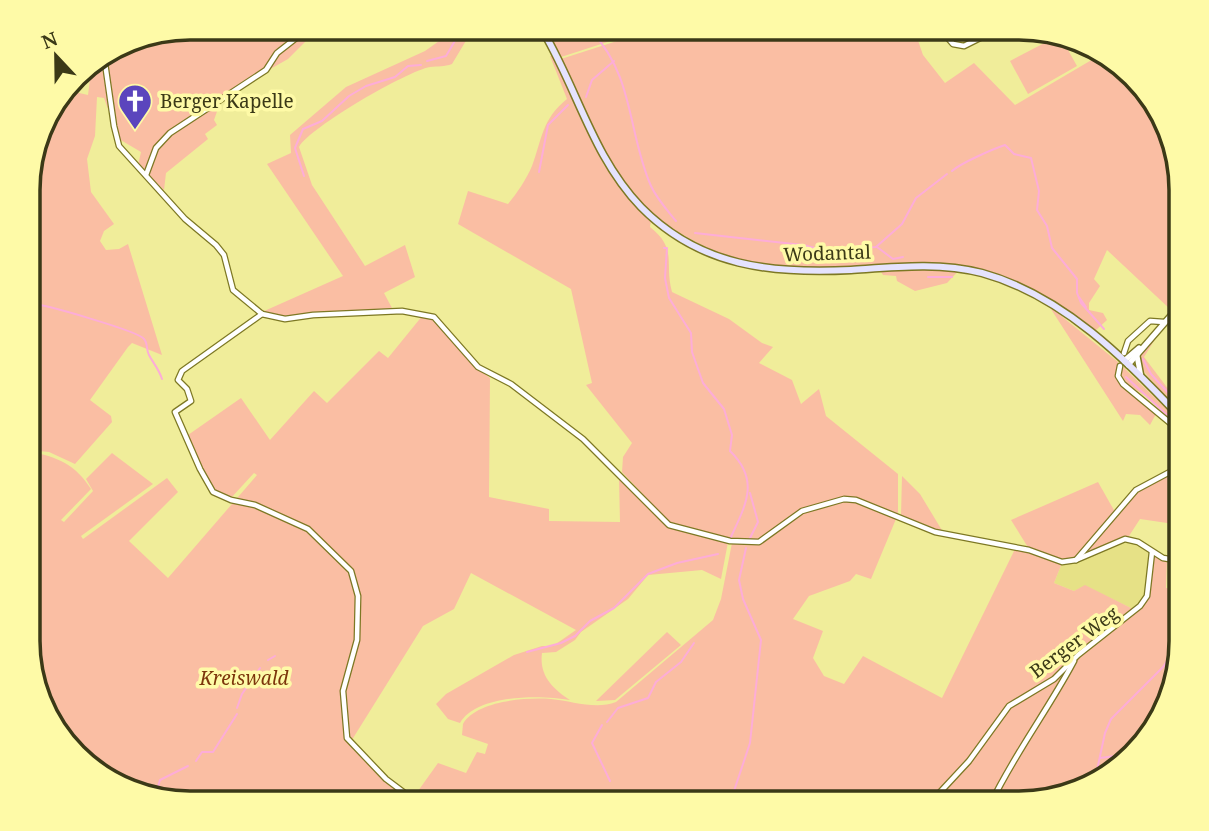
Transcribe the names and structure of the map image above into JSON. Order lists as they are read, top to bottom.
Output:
{
  "streets": {
    "main road": ["Wodantal"],
    "street": ["Berger Weg"]
  },
  "parks": ["Kreiswald"],
  "places": {
    "church": ["Berger Kapelle"]
  },
  "north": "top"
}
